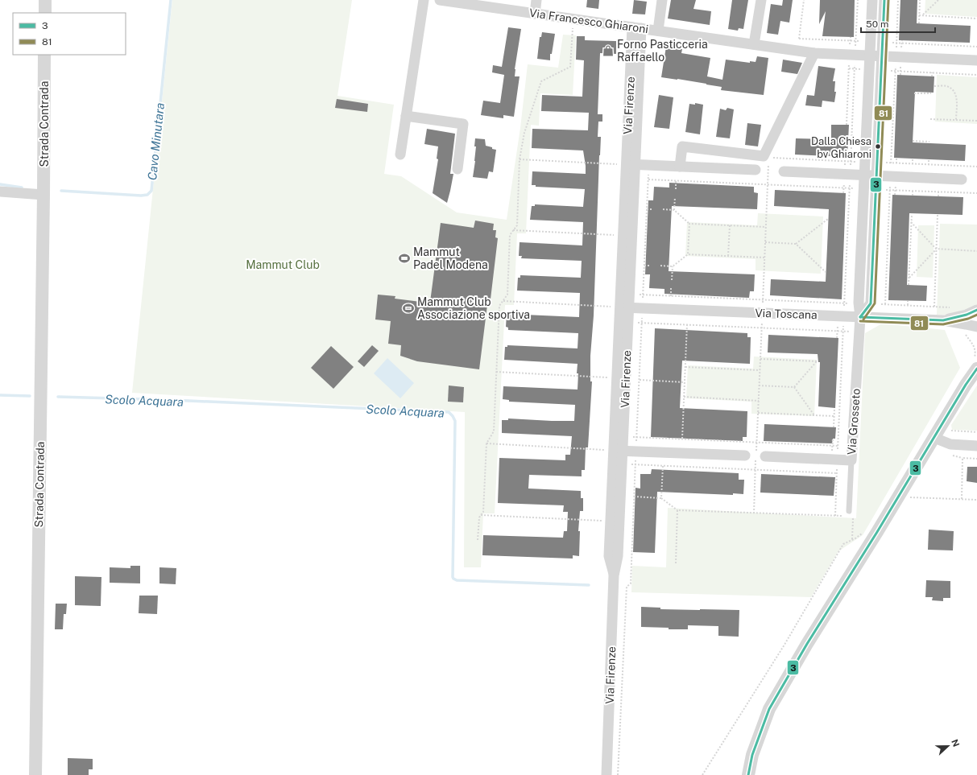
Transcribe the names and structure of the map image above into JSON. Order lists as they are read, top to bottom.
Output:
{
  "streets": {
    "street": [
      "Via Francesco Ghiaroni",
      "Via Firenze",
      "Strada Contrada",
      "Via Toscana",
      "Via Grosseto"
    ]
  },
  "crossings": [
    ["Via Francesco Ghiaroni", "Via Firenze"],
    ["Via Francesco Ghiaroni", "Via Grosseto"],
    ["Via Firenze", "Via Toscana"],
    ["Via Toscana", "Via Grosseto"]
  ],
  "water": ["Cavo Minutara", "Scolo Acquara"],
  "parks": ["Mammut Club"],
  "places": {
    "shop": ["Forno Pasticceria Raffaello"],
    "other": ["Dalla Chiesa bv Ghiaroni"],
    "sports": ["Mammut Padel Modena", "Mammut Club Associazione sportiva"]
  },
  "lines": ["transit line 3", "transit line 81"],
  "legend": ["3", "81"],
  "scale_bar": "50 m",
  "north": "right"
}
